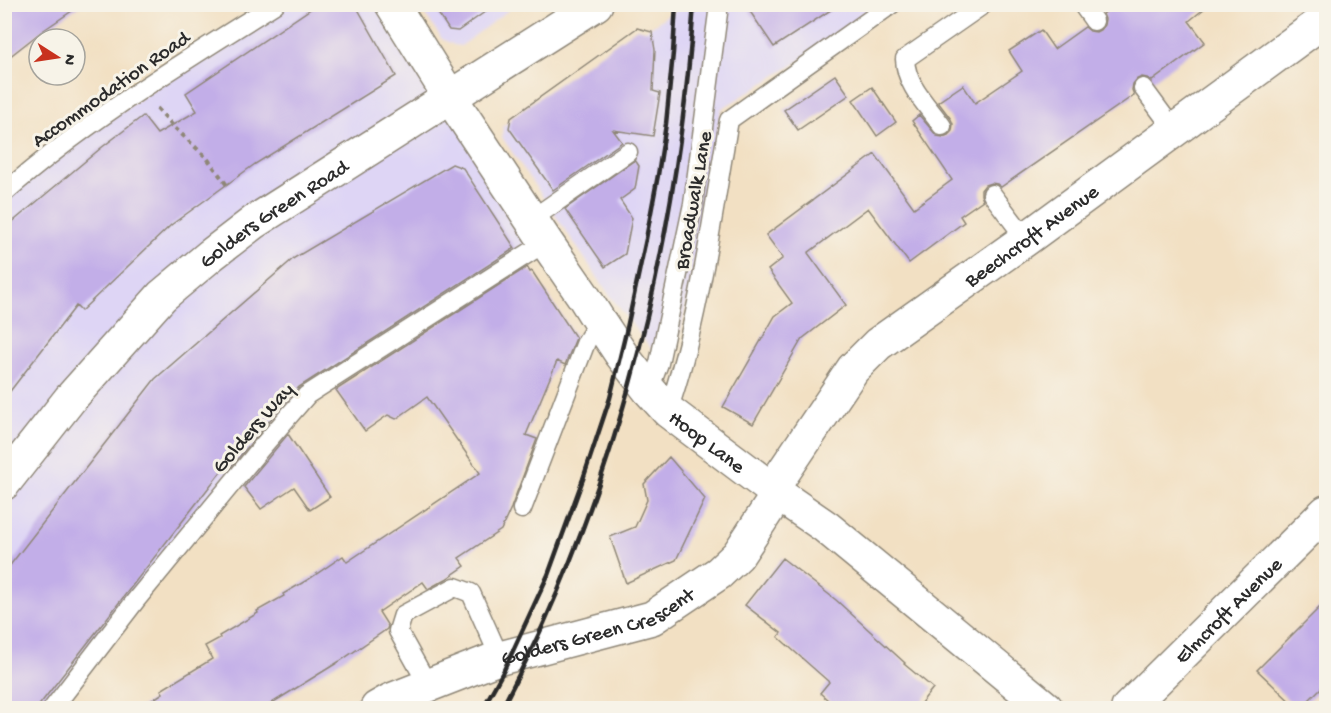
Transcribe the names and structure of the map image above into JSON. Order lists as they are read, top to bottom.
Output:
{
  "streets": {
    "street": [
      "Golders Green Road",
      "Beechcroft Avenue",
      "Hoop Lane",
      "Elmcroft Avenue",
      "Golders Green Crescent"
    ],
    "lane": ["Accommodation Road", "Broadwalk Lane", "Golders Way"]
  },
  "crossings": [
    ["Broadwalk Lane", "Hoop Lane"],
    ["Golders Green Road", "Hoop Lane"],
    ["Beechcroft Avenue", "Hoop Lane"],
    ["Beechcroft Avenue", "Golders Green Crescent"],
    ["Golders Way", "Hoop Lane"],
    ["Hoop Lane", "Golders Green Crescent"]
  ],
  "north": "right"
}
